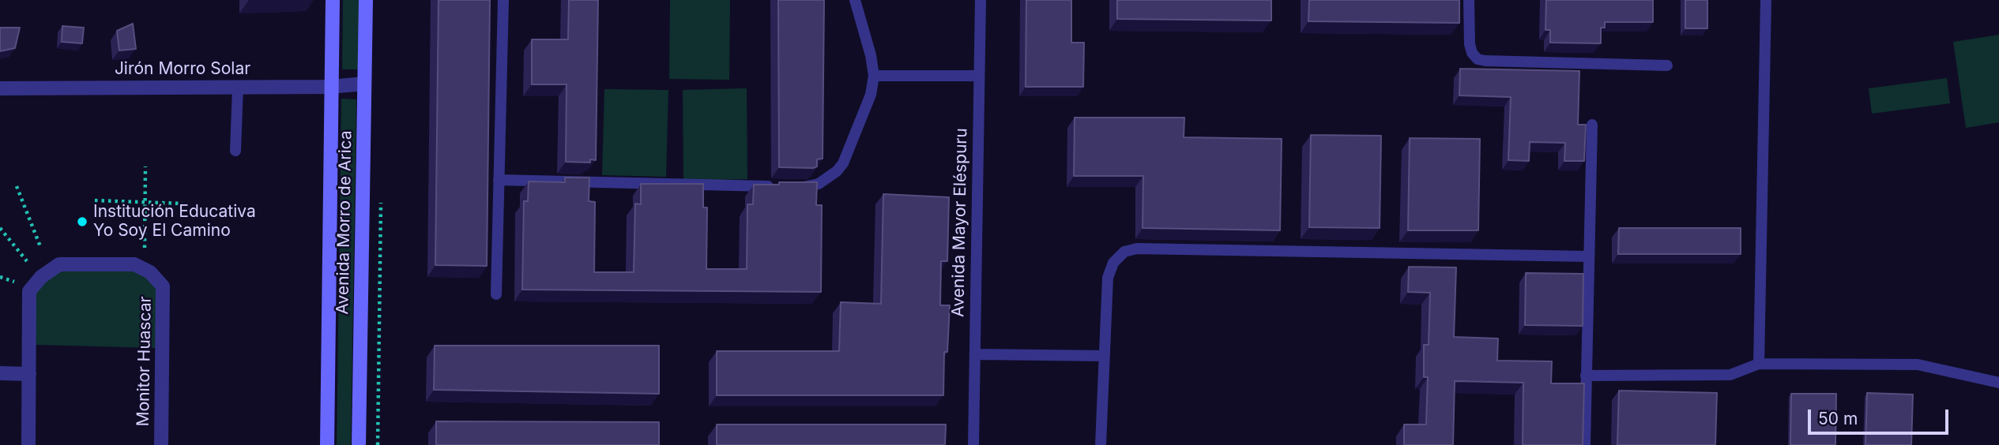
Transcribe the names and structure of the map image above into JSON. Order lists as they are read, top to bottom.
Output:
{
  "streets": {
    "main road": ["Avenida Morro de Arica"],
    "street": ["Jirón Morro Solar", "Monitor Huascar"],
    "lane": ["Avenida Mayor Eléspuru"]
  },
  "crossings": [
    ["Jirón Morro Solar", "Avenida Morro de Arica"]
  ],
  "places": ["Institución Educativa Yo Soy El Camino"],
  "scale_bar": "50 m"
}
